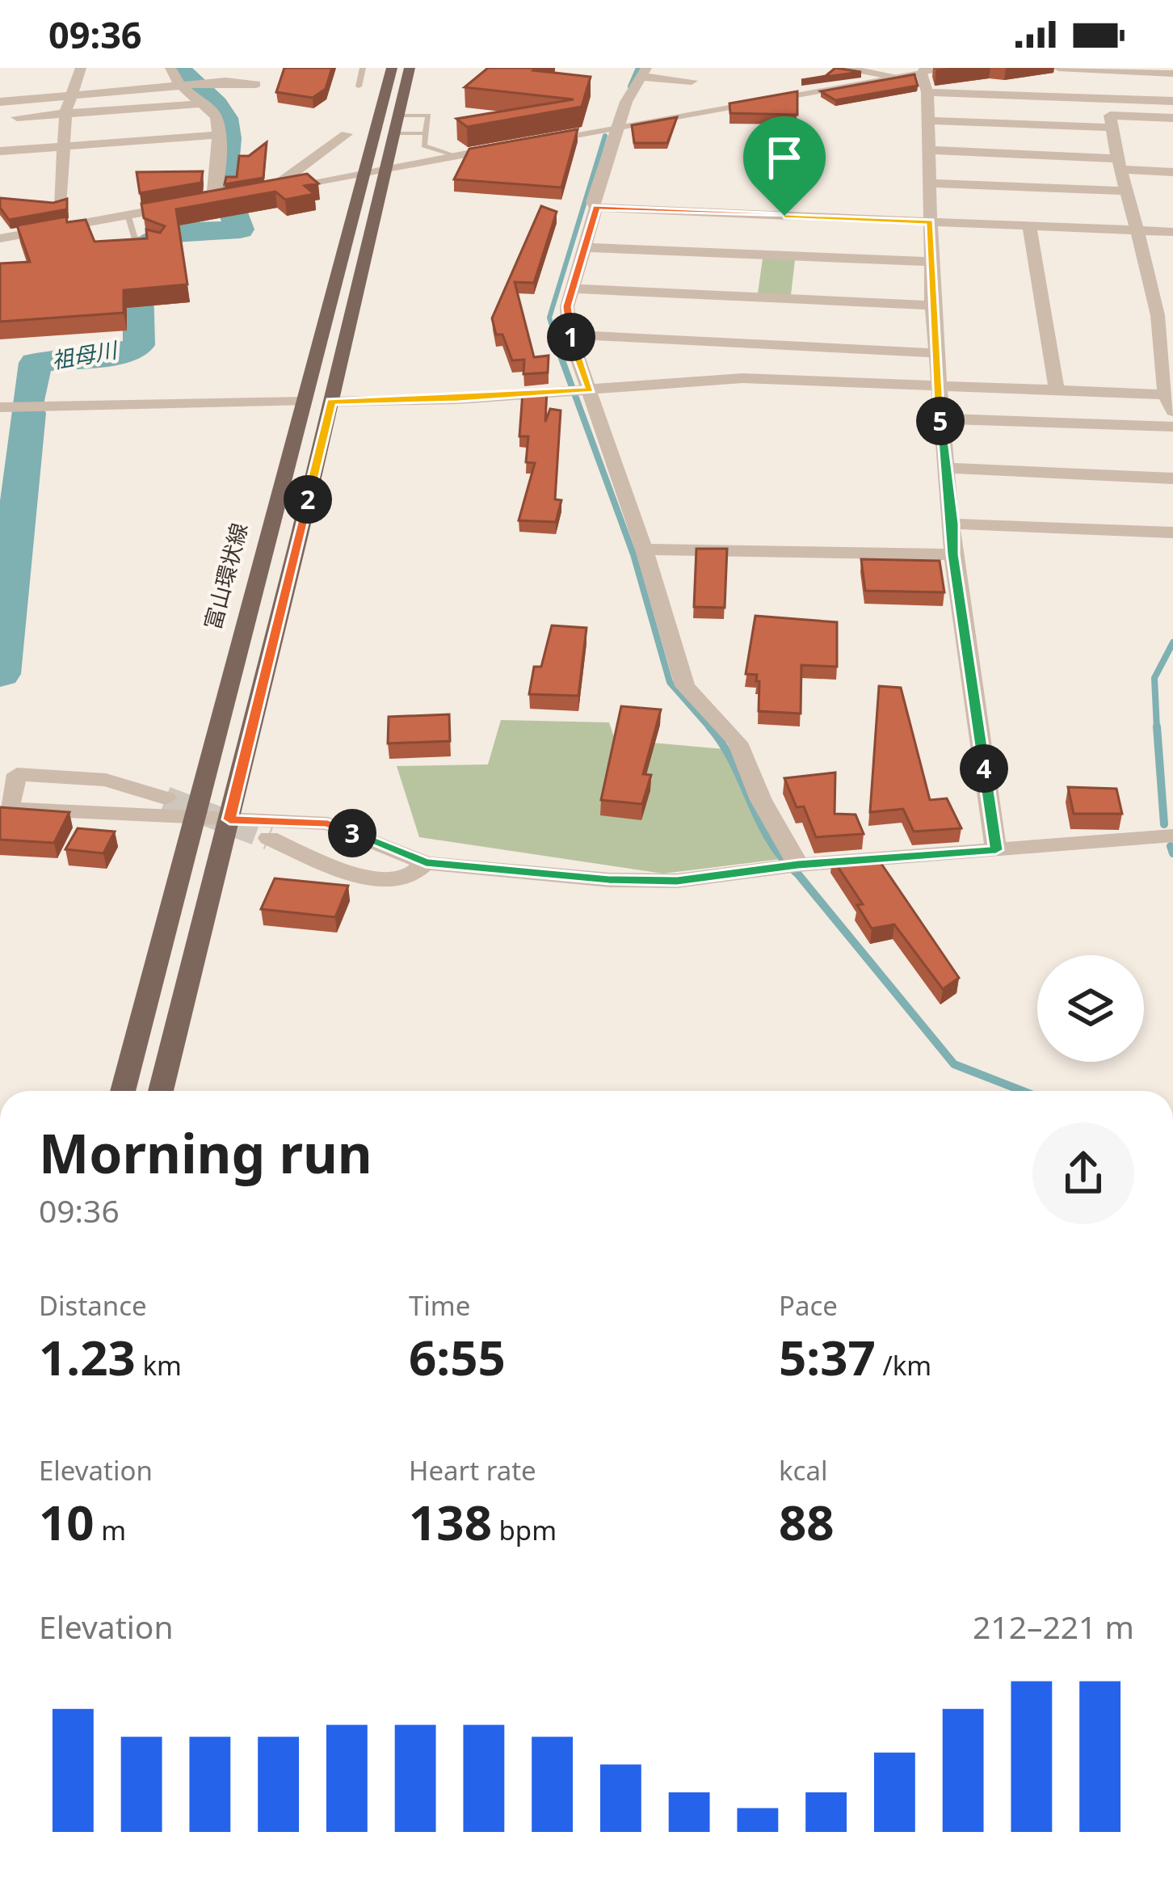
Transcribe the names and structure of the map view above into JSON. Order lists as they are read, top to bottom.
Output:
{
  "streets": {
    "main road": ["富山環状線"]
  },
  "water": ["祖母川"],
  "page": {
    "status": "09:36",
    "pins": [
      "1",
      "5",
      "2",
      "4",
      "3"
    ],
    "heading": ["Morning run", "09:36"],
    "stats": [
      ["Distance", "1.23 km"],
      ["Time", "6:55"],
      ["Pace", "5:37 /km"],
      ["Elevation", "10 m"],
      ["Heart rate", "138 bpm"],
      ["kcal", "88"]
    ],
    "chart": ["Elevation", "212–221 m"]
  }
}
